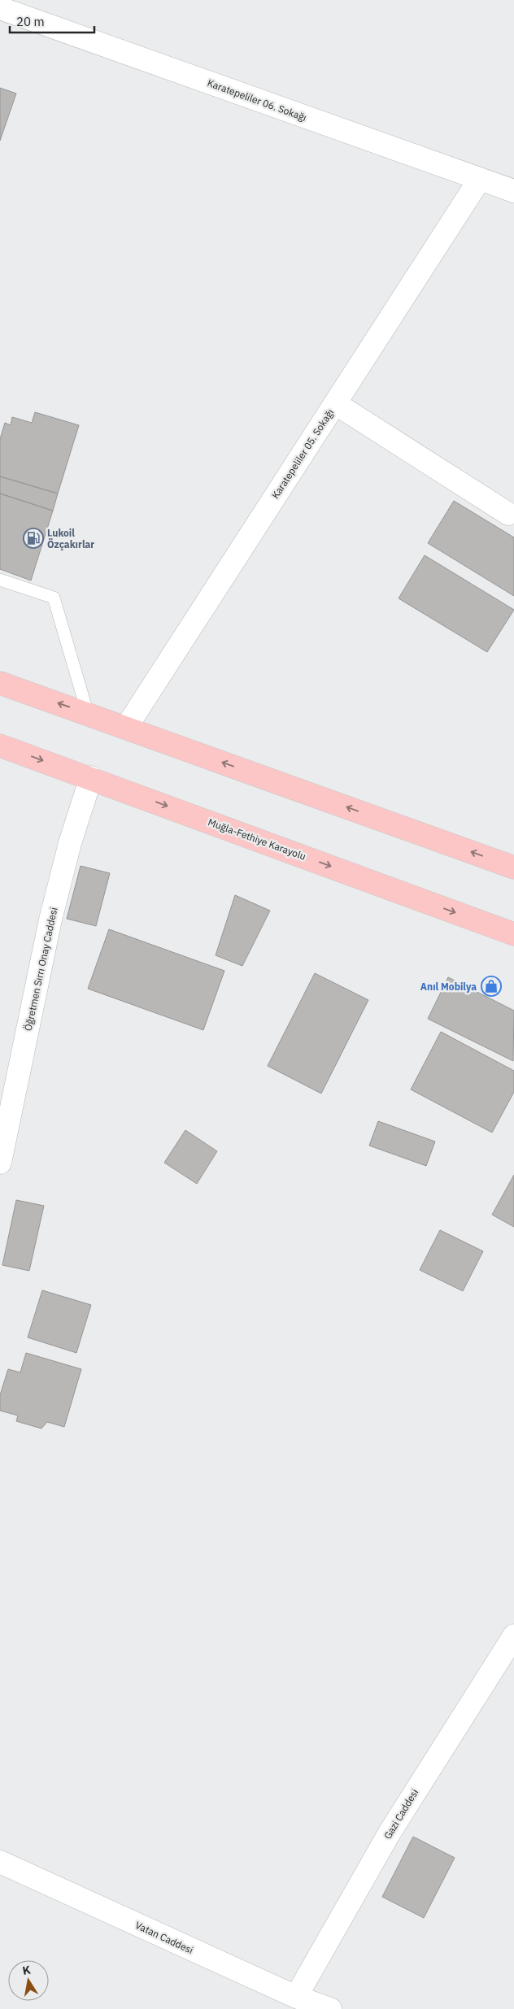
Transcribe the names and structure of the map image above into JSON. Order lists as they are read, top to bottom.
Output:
{
  "streets": {
    "highway": ["Muğla-Fethiye Karayolu"],
    "street": [
      "Karatepeliler 06. Sokağı",
      "Karatepeliler 05. Sokağı",
      "Öğretmen Sırrı Onay Caddesi",
      "Gazi Caddesi",
      "Vatan Caddesi"
    ]
  },
  "crossings": [
    ["Karatepeliler 06. Sokağı", "Karatepeliler 05. Sokağı"],
    ["Muğla-Fethiye Karayolu", "Öğretmen Sırrı Onay Caddesi"],
    ["Gazi Caddesi", "Vatan Caddesi"]
  ],
  "places": {
    "fuel station": ["Lukoil Özçakırlar"],
    "shop": ["Anıl Mobilya"]
  },
  "scale_bar": "20 m",
  "north": "top"
}
